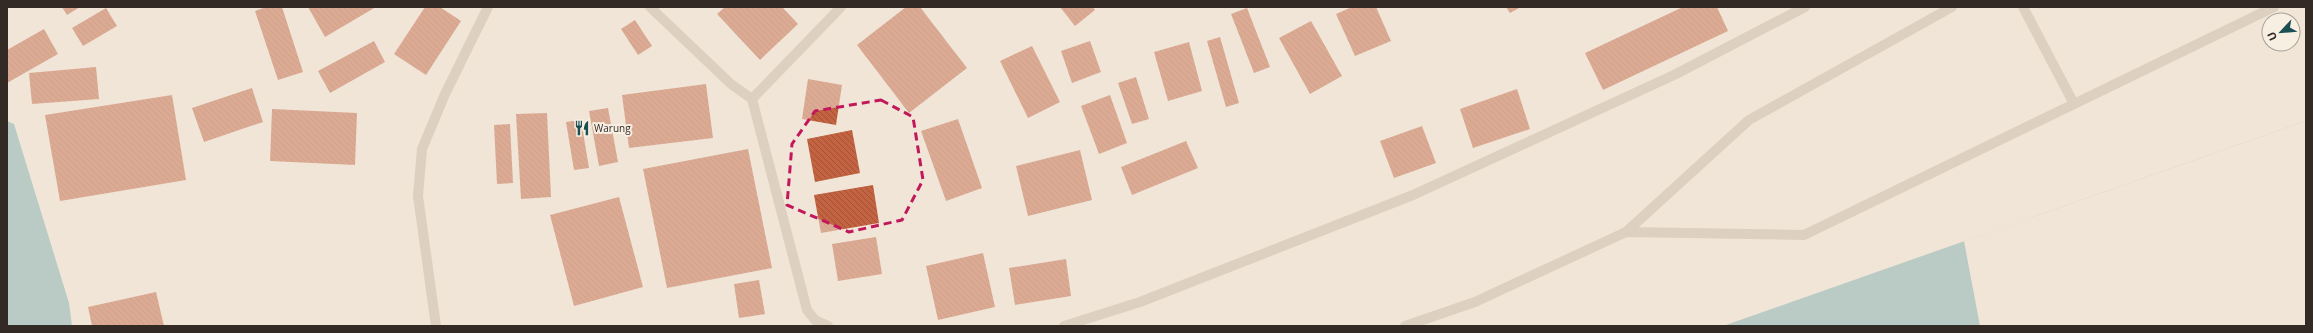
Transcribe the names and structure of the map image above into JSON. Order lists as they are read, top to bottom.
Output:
{
  "places": {
    "restaurant": ["Warung"]
  },
  "north": "bottom left"
}
